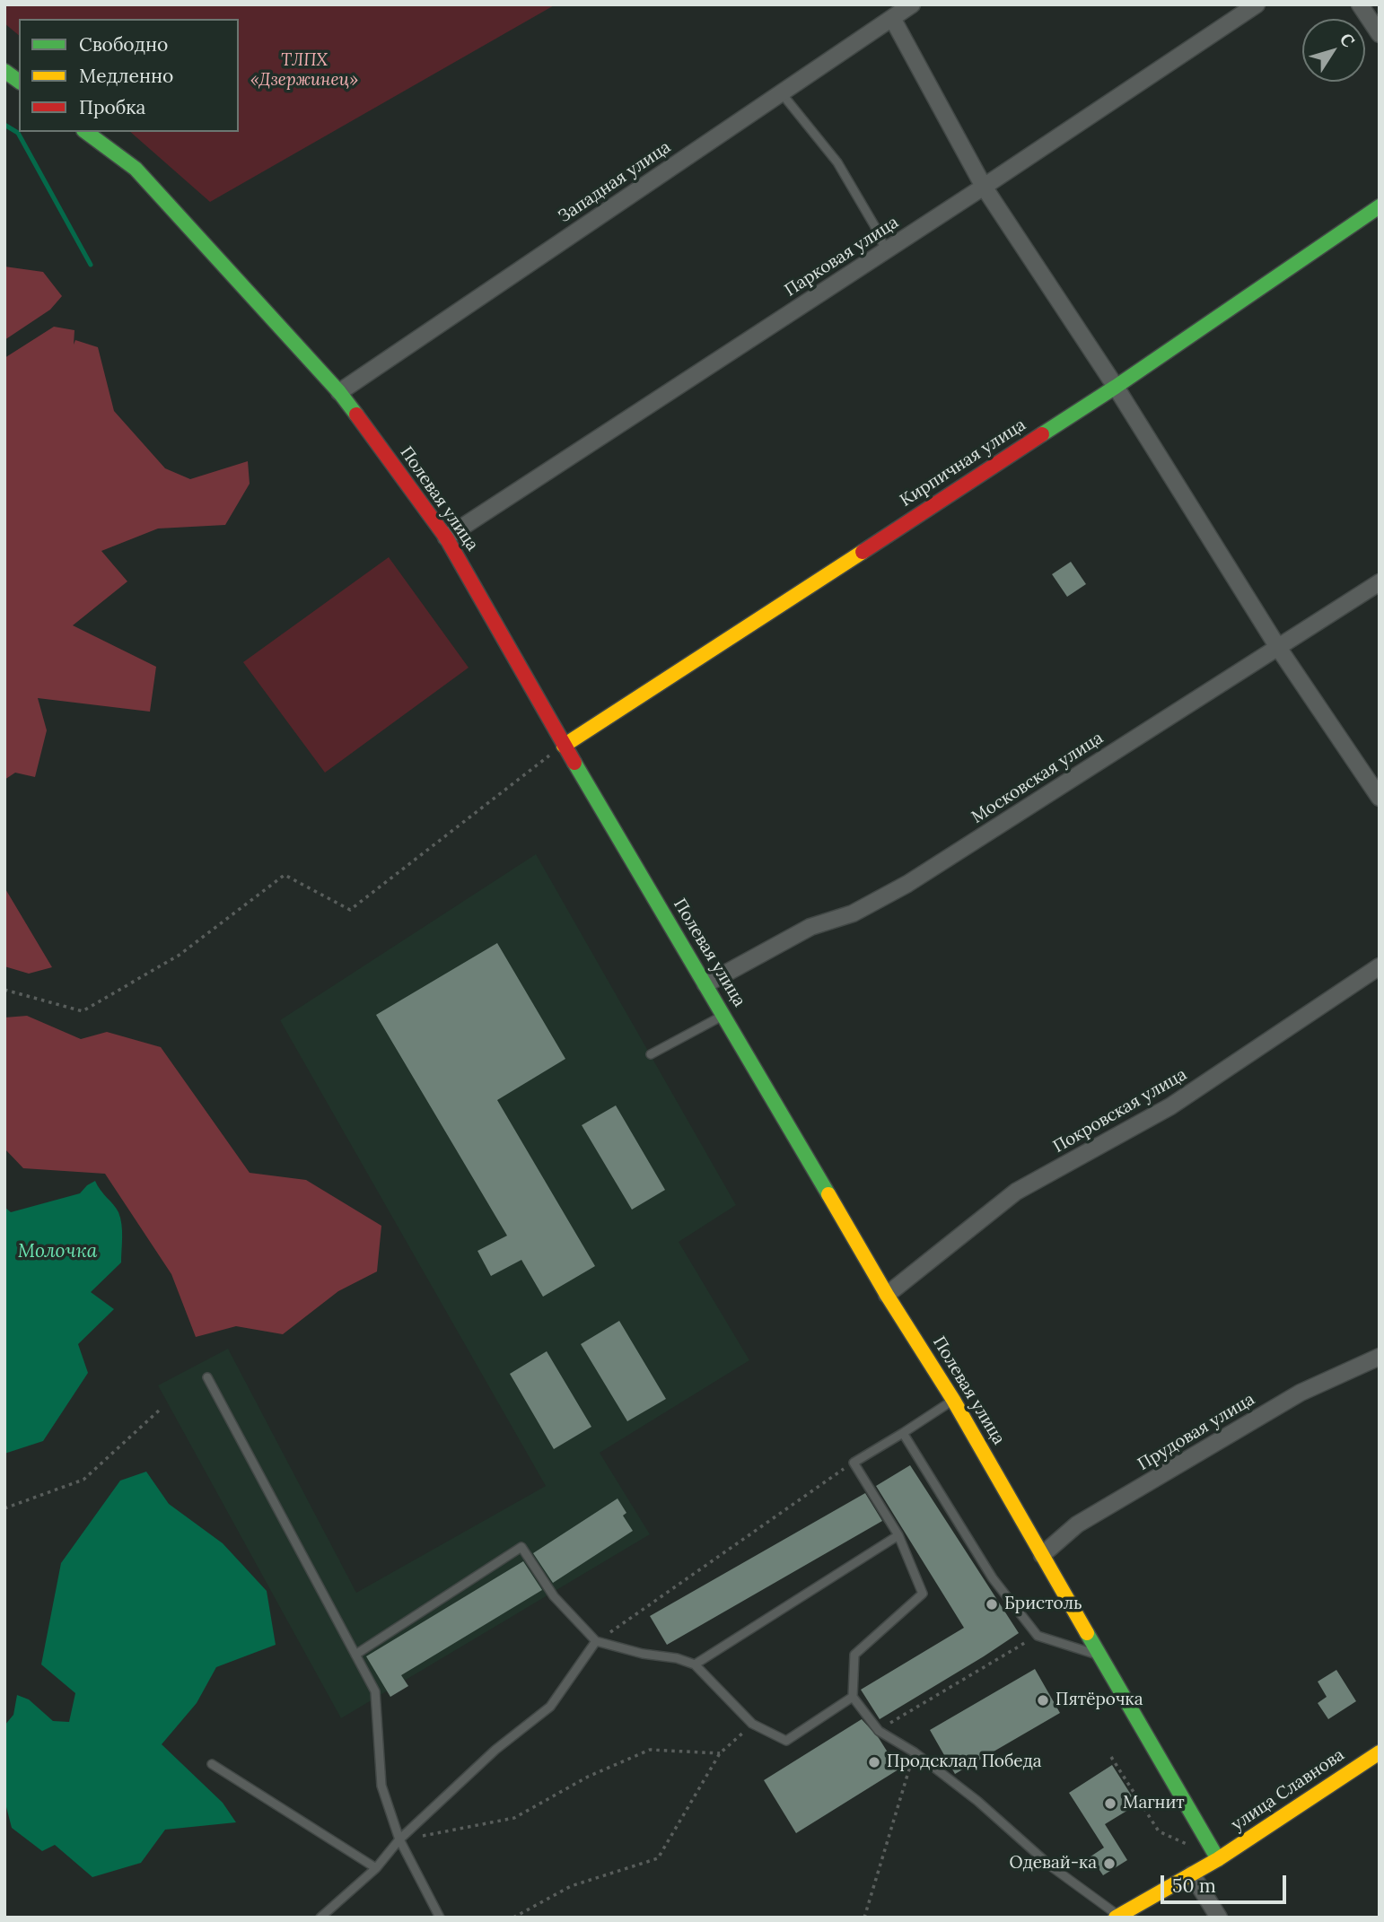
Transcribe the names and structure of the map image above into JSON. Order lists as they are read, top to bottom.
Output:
{
  "streets": {
    "street": [
      "Западная улица",
      "Парковая улица",
      "Кирпичная улица",
      "Полевая улица",
      "Московская улица",
      "Покровская улица",
      "Прудовая улица",
      "улица Славнова"
    ]
  },
  "crossings": [
    ["Западная улица", "Полевая улица"],
    ["Парковая улица", "Полевая улица"],
    ["Кирпичная улица", "Полевая улица"],
    ["Полевая улица", "Московская улица"],
    ["Полевая улица", "Покровская улица"],
    ["Полевая улица", "Прудовая улица"],
    ["Полевая улица", "улица Славнова"]
  ],
  "water": ["Молочка"],
  "parks": ["ТЛПХ «Дзержинец»"],
  "places": [
    "Бристоль",
    "Пятёрочка",
    "Продсклад Победа",
    "Магнит",
    "Одевай-ка"
  ],
  "legend": ["Свободно", "Медленно", "Пробка"],
  "scale_bar": "50 m",
  "north": "top right"
}
